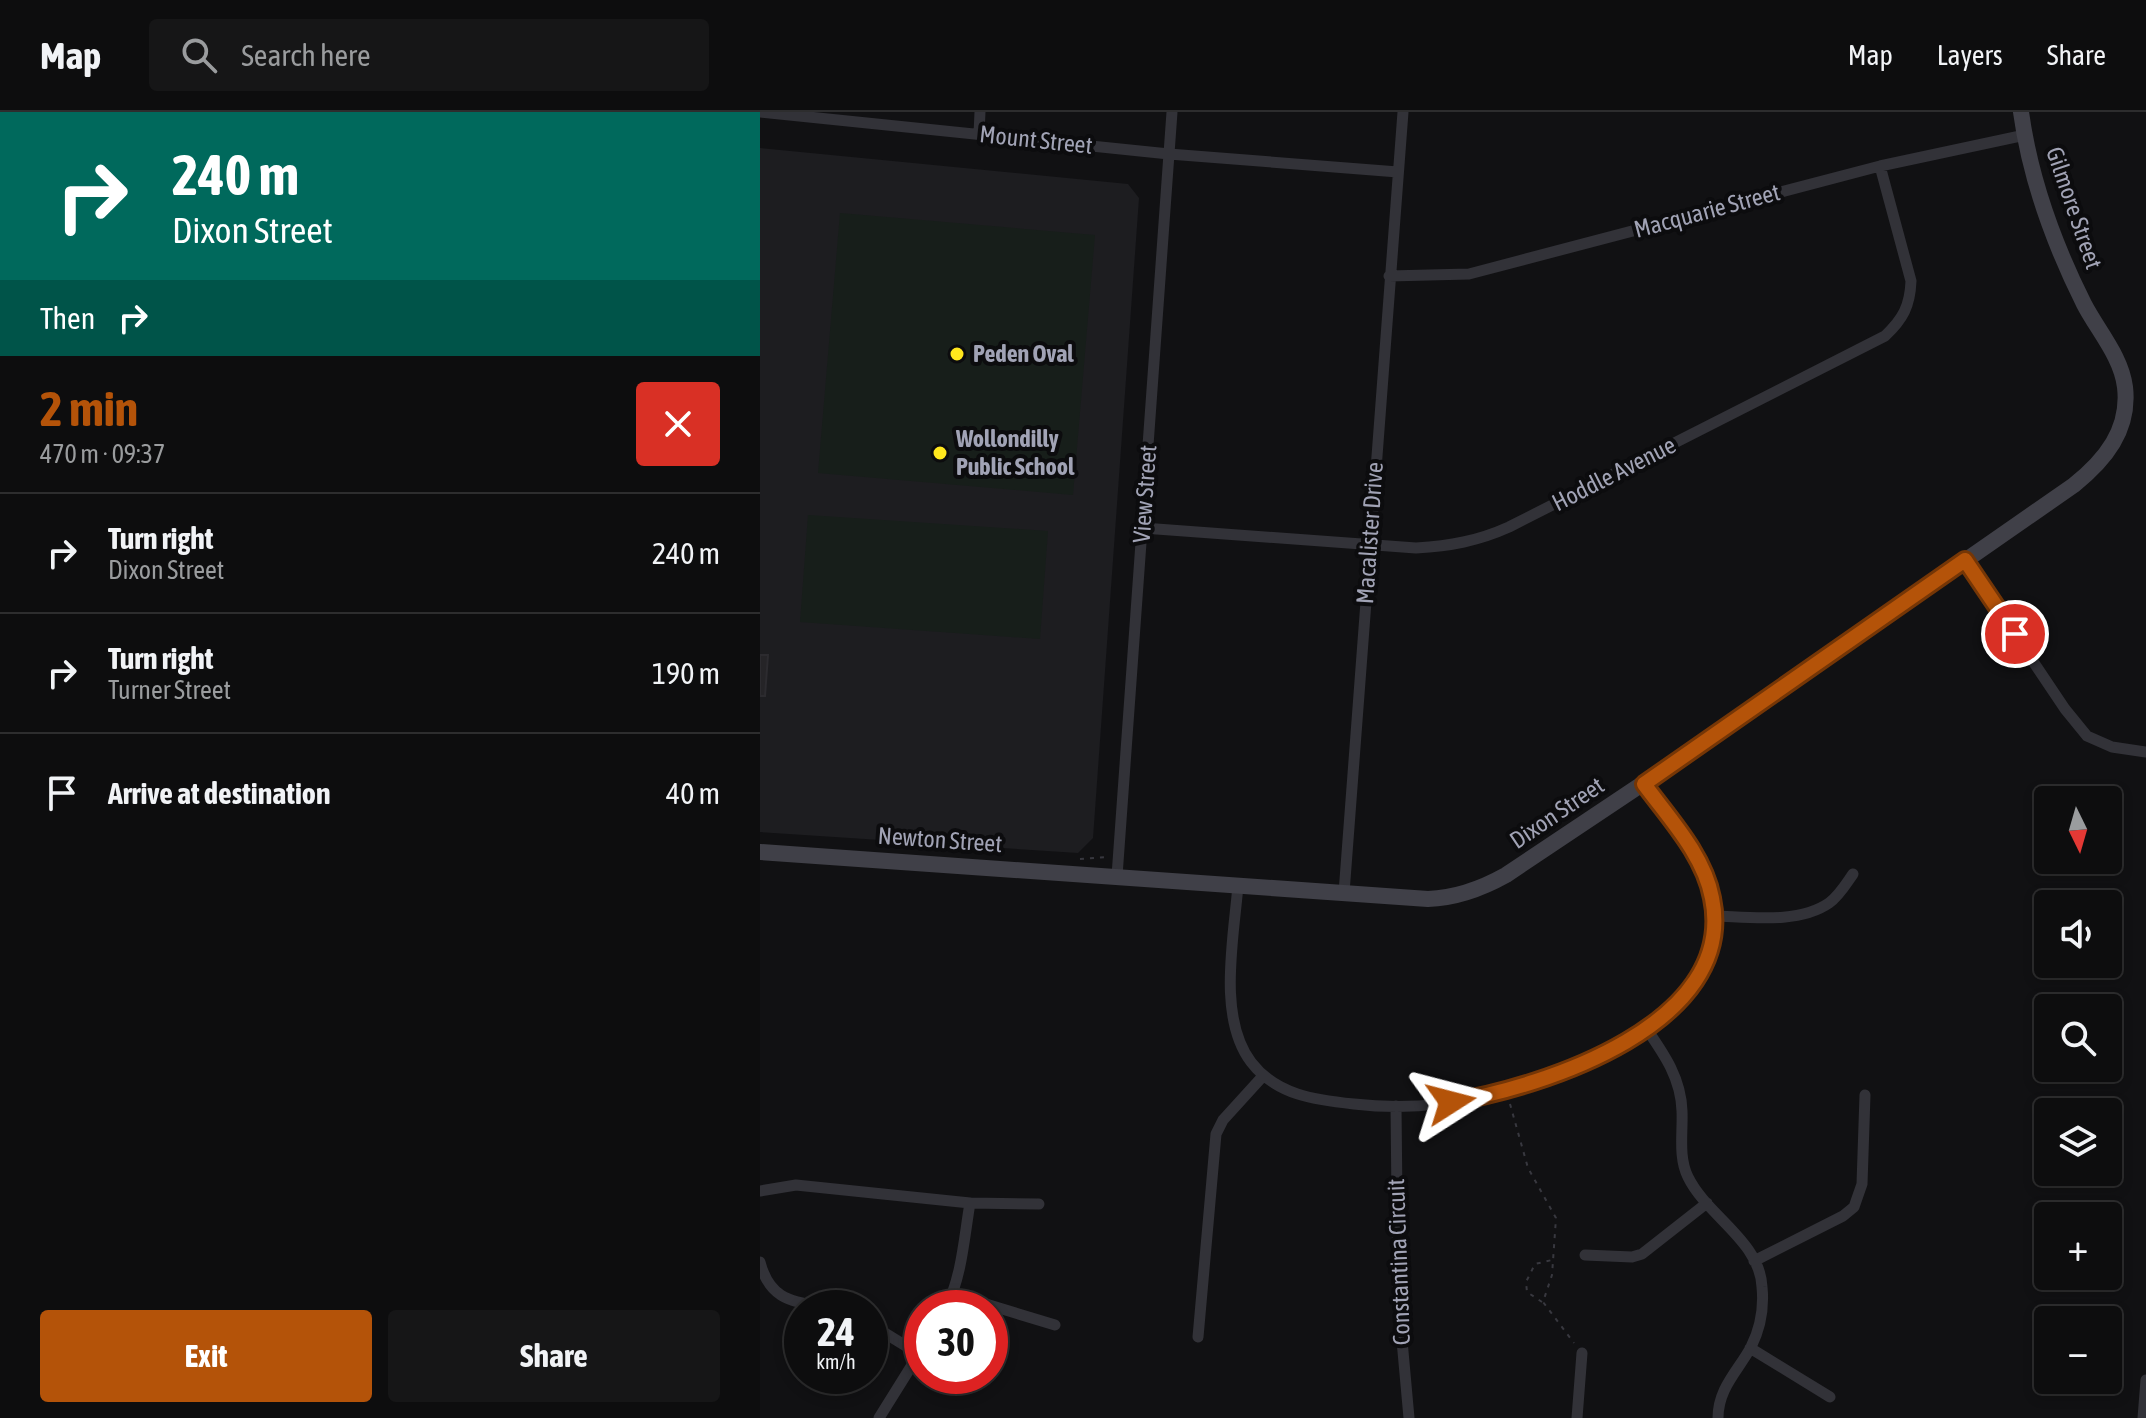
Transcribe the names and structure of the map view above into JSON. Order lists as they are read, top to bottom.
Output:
{
  "streets": {
    "street": [
      "Mount Street",
      "Gilmore Street",
      "Macquarie Street",
      "Hoddle Avenue",
      "View Street",
      "Macalister Drive",
      "Dixon Street",
      "Newton Street",
      "Constantina Circuit"
    ]
  },
  "crossings": [
    ["Mount Street", "View Street"],
    ["Mount Street", "Macalister Drive"],
    ["Gilmore Street", "Macquarie Street"],
    ["Gilmore Street", "Dixon Street"],
    ["Macquarie Street", "Hoddle Avenue"],
    ["Macquarie Street", "Macalister Drive"],
    ["Hoddle Avenue", "View Street"],
    ["Hoddle Avenue", "Macalister Drive"],
    ["View Street", "Dixon Street"],
    ["View Street", "Newton Street"],
    ["Macalister Drive", "Dixon Street"],
    ["Dixon Street", "Newton Street"]
  ],
  "places": ["Peden Oval", "Wollondilly Public School"],
  "north": "bottom",
  "page": {
    "header": "Map",
    "search": "Search here",
    "nav": ["Map", "Layers", "Share"],
    "turn": ["240 m", "Dixon Street"],
    "then": "Then",
    "heading": ["2 min", "470 m · 09:37"],
    "list": [
      {
        "name": "Turn right",
        "note": "Dixon Street",
        "value": "240 m"
      },
      {
        "name": "Turn right",
        "note": "Turner Street",
        "value": "190 m"
      },
      {
        "name": "Arrive at destination",
        "value": "40 m"
      }
    ],
    "map_buttons": ["+", "−"],
    "speed": "24 km/h",
    "limit": "30",
    "buttons": ["Exit", "Share"]
  }
}
